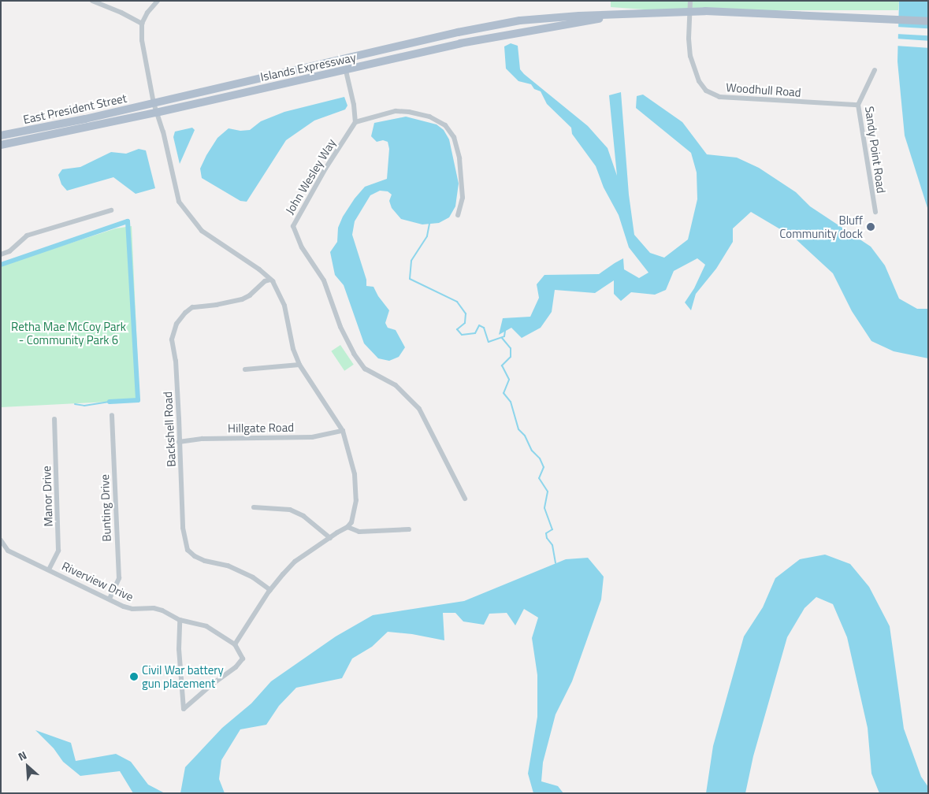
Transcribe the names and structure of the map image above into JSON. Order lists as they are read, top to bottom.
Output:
{
  "streets": {
    "main road": ["Islands Expressway", "East President Street"],
    "street": [
      "Woodhull Road",
      "Sandy Point Road",
      "John Wesley Way",
      "Hillgate Road",
      "Backshell Road",
      "Manor Drive",
      "Bunting Drive",
      "Riverview Drive"
    ]
  },
  "crossings": [
    ["Islands Expressway", "Woodhull Road"],
    ["Islands Expressway", "East President Street"],
    ["Woodhull Road", "Sandy Point Road"],
    ["Hillgate Road", "Backshell Road"],
    ["Manor Drive", "Riverview Drive"],
    ["Bunting Drive", "Riverview Drive"]
  ],
  "parks": ["Retha Mae McCoy Park - Community Park 6"],
  "places": ["Bluff Community dock", "Civil War battery gun placement"],
  "north": "top left"
}
